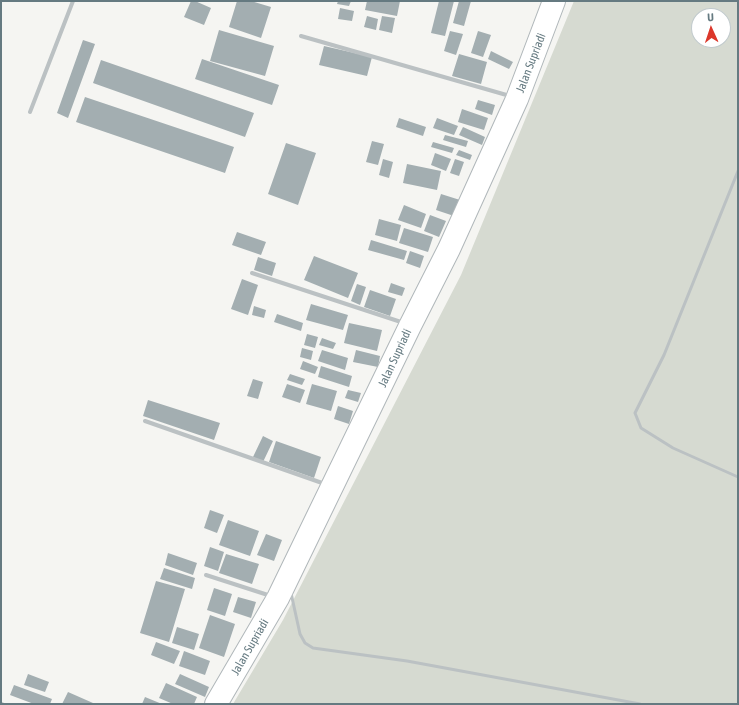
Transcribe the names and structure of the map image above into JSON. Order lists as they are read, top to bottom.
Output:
{
  "streets": {
    "main road": ["Jalan Supriadi"]
  },
  "north": "top"
}
